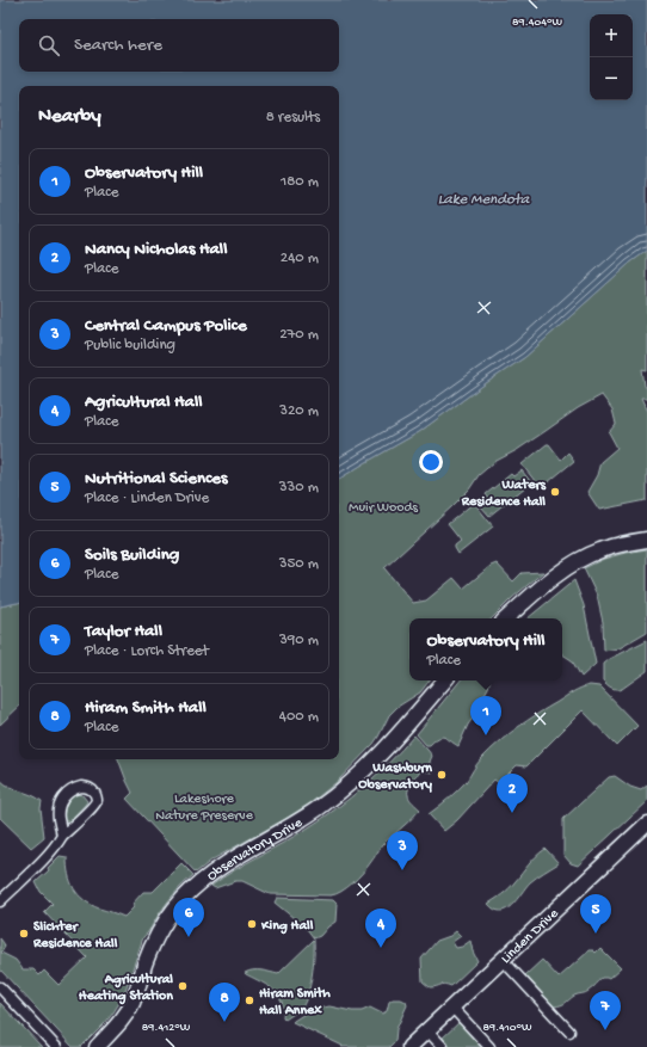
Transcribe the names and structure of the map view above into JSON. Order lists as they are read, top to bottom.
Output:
{
  "streets": {
    "street": ["Observatory Drive", "Linden Drive"]
  },
  "water": ["Lake Mendota"],
  "parks": ["Muir Woods", "Lakeshore Nature Preserve"],
  "places": [
    "Waters Residence Hall",
    "Washburn Observatory",
    "King Hall",
    "Slichter Residence Hall",
    "Agricultural Heating Station",
    "Hiram Smith Hall Annex"
  ],
  "page": {
    "map_buttons": ["+", "−"],
    "search": "Search here",
    "heading": ["Nearby", "8 results"],
    "list": [
      {
        "mark": "1",
        "name": "Observatory Hill",
        "note": "Place",
        "value": "180 m"
      },
      {
        "mark": "2",
        "name": "Nancy Nicholas Hall",
        "note": "Place",
        "value": "240 m"
      },
      {
        "mark": "3",
        "name": "Central Campus Police",
        "note": "Public building",
        "value": "270 m"
      },
      {
        "mark": "4",
        "name": "Agricultural Hall",
        "note": "Place",
        "value": "320 m"
      },
      {
        "mark": "5",
        "name": "Nutritional Sciences",
        "note": "Place · Linden Drive",
        "value": "330 m"
      },
      {
        "mark": "6",
        "name": "Soils Building",
        "note": "Place",
        "value": "350 m"
      },
      {
        "mark": "7",
        "name": "Taylor Hall",
        "note": "Place · Lorch Street",
        "value": "390 m"
      },
      {
        "mark": "8",
        "name": "Hiram Smith Hall",
        "note": "Place",
        "value": "400 m"
      }
    ],
    "popup": ["Observatory Hill", "Place"],
    "pins": [
      "1",
      "2",
      "3",
      "5",
      "6",
      "4",
      "8",
      "7"
    ]
  },
  "coordinates": ["89.404°W", "89.412°W", "89.410°W"]
}
